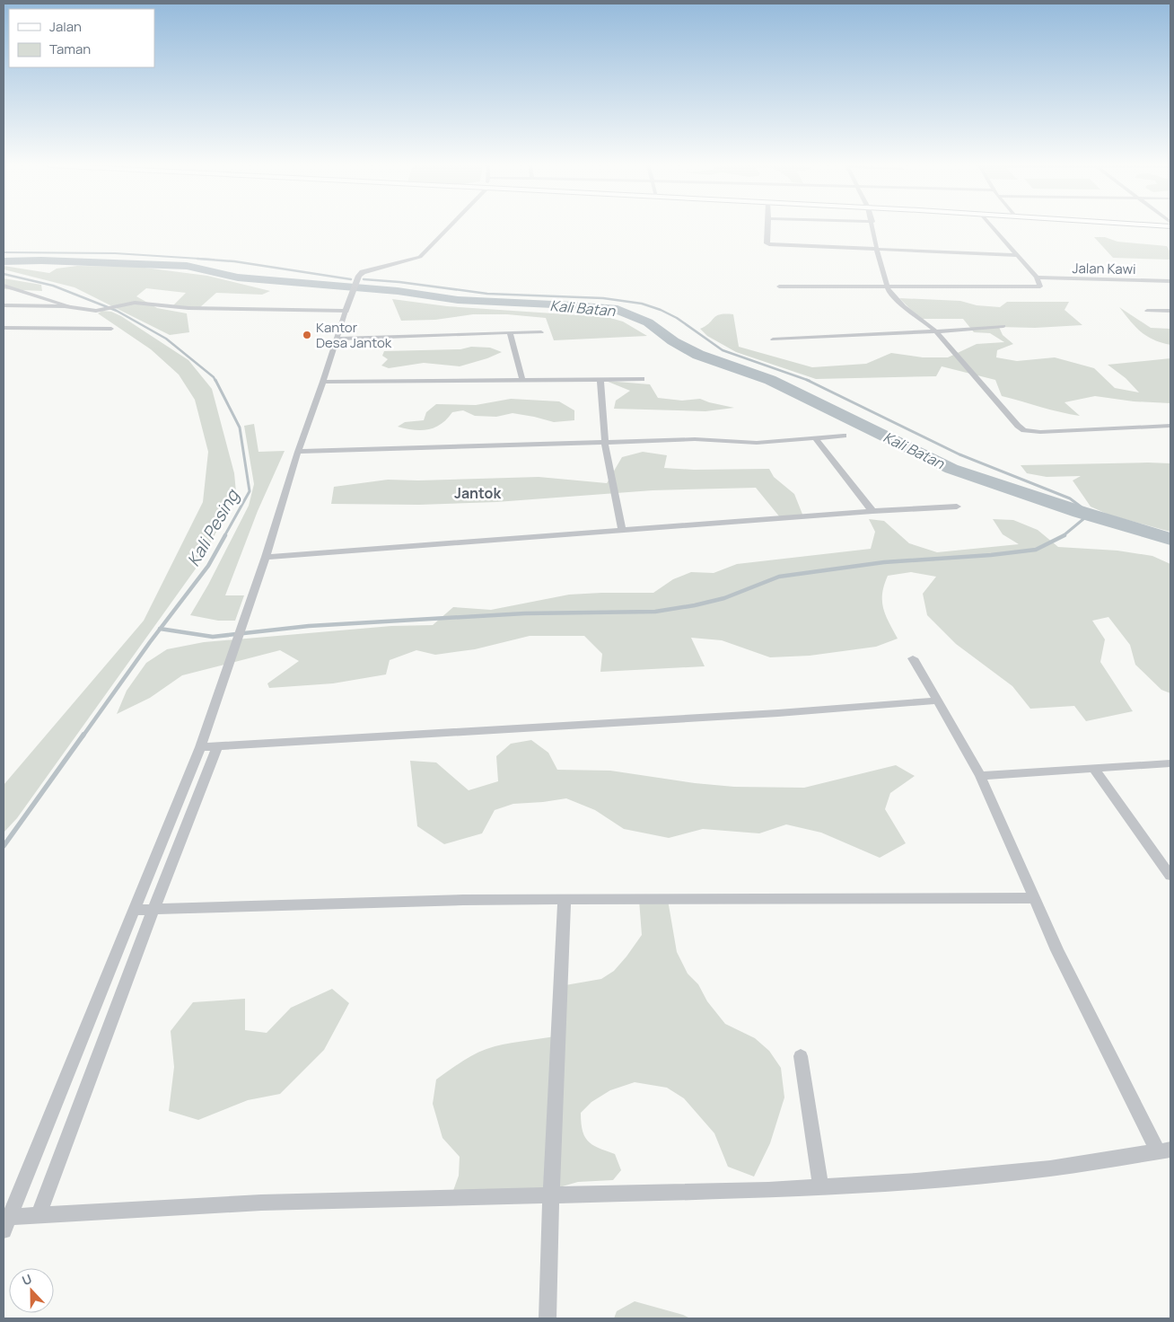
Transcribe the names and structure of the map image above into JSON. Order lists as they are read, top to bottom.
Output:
{
  "streets": {
    "street": ["Jalan Kawi"]
  },
  "districts": ["Jantok"],
  "water": ["Kali Batan", "Kali Pesing"],
  "places": ["Kantor Desa Jantok"],
  "legend": ["Jalan", "Taman"],
  "north": "top"
}
